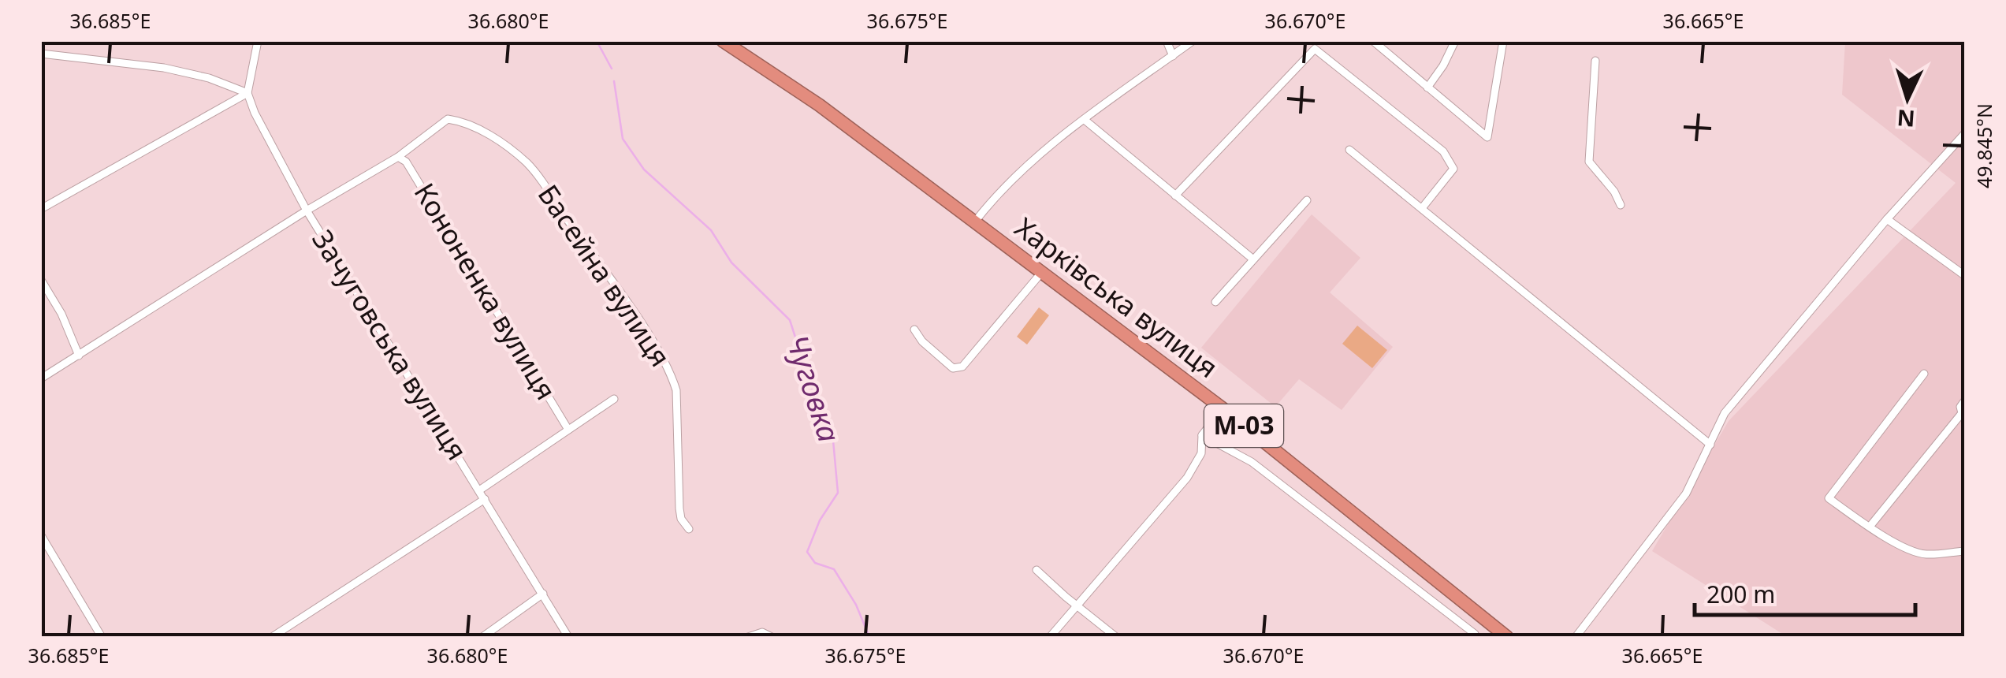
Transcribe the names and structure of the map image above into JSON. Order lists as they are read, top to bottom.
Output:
{
  "streets": {
    "highway": ["Харківська вулиця", "М-03"],
    "street": ["Басейна вулиця", "Кононенка вулиця", "Зачуговська вулиця"]
  },
  "crossings": [
    ["Басейна вулиця", "Кононенка вулиця"]
  ],
  "water": ["Чуговка"],
  "scale_bar": "200 m",
  "north": "bottom",
  "coordinates": [
    "36.685°E",
    "36.680°E",
    "36.675°E",
    "36.670°E",
    "36.665°E",
    "49.845°N"
  ]
}
